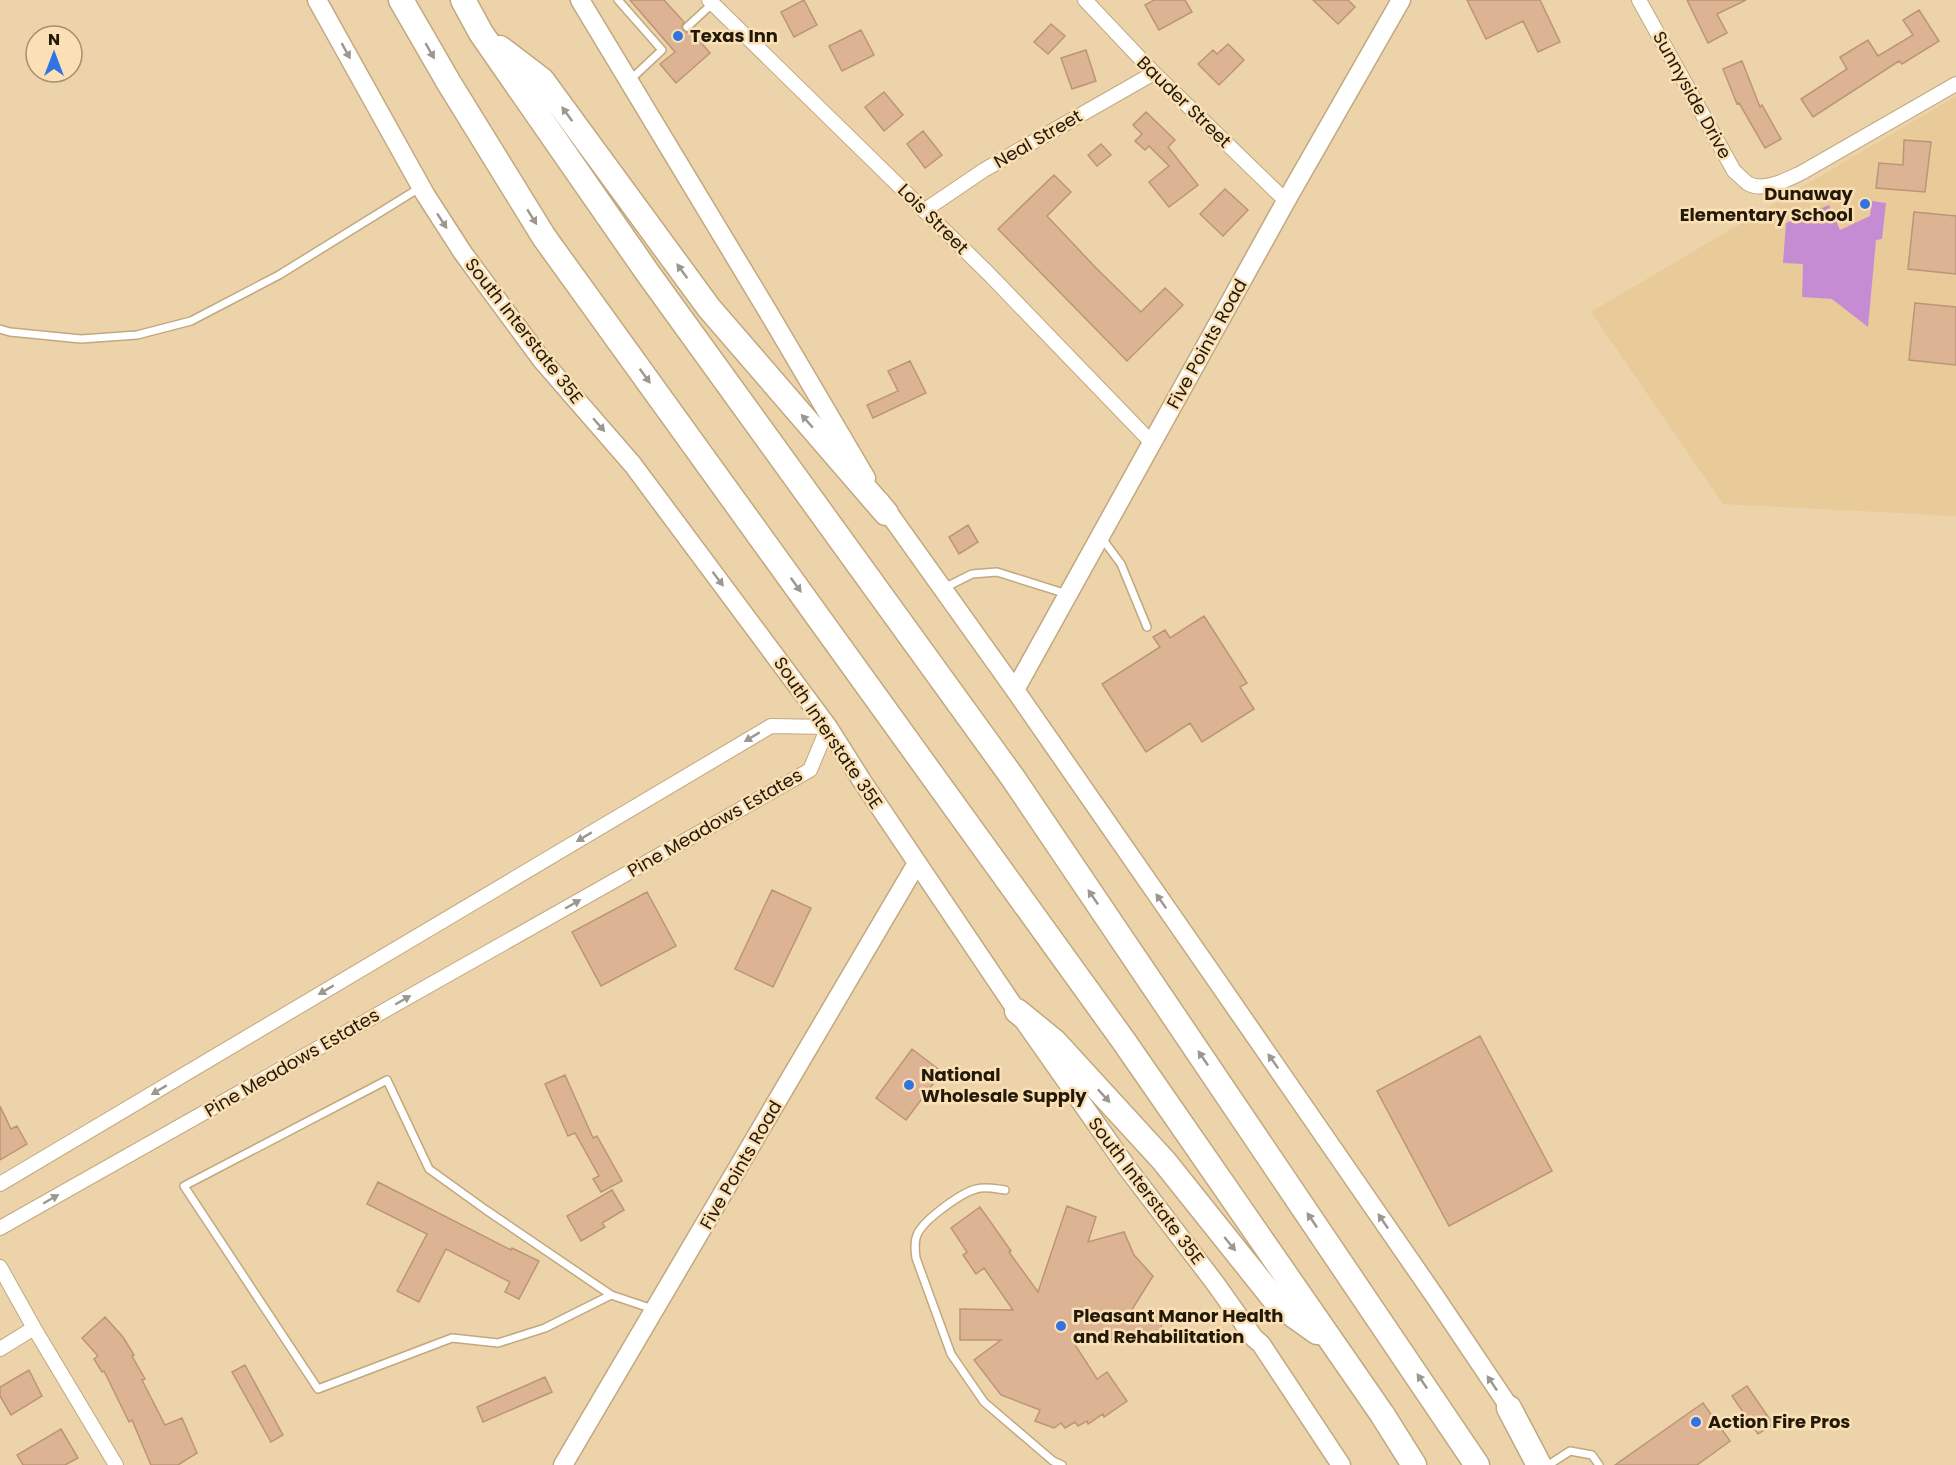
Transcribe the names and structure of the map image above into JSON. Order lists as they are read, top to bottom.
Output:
{
  "streets": {
    "main road": ["South Interstate 35E", "Five Points Road"],
    "street": [
      "Sunnyside Drive",
      "Bauder Street",
      "Neal Street",
      "Lois Street",
      "Pine Meadows Estates"
    ]
  },
  "crossings": [
    ["Bauder Street", "Neal Street"],
    ["Bauder Street", "Five Points Road"],
    ["Neal Street", "Lois Street"],
    ["Lois Street", "Five Points Road"],
    ["South Interstate 35E", "Five Points Road"],
    ["South Interstate 35E", "Pine Meadows Estates"]
  ],
  "one_way": ["South Interstate 35E"],
  "places": [
    "Texas Inn",
    "Dunaway Elementary School",
    "National Wholesale Supply",
    "Pleasant Manor Health and Rehabilitation",
    "Action Fire Pros"
  ],
  "north": "top"
}
